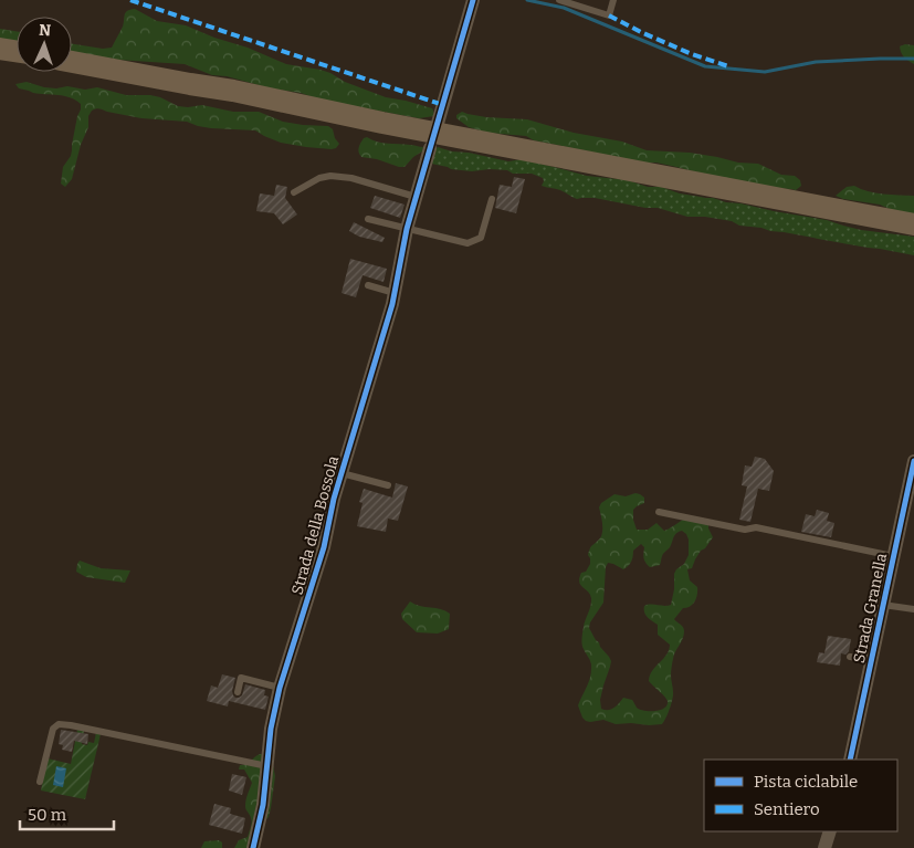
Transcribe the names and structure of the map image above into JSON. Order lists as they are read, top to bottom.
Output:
{
  "streets": {
    "street": ["Strada della Bossola", "Strada Granella"]
  },
  "legend": ["Pista ciclabile", "Sentiero"],
  "scale_bar": "50 m",
  "north": "top"
}
